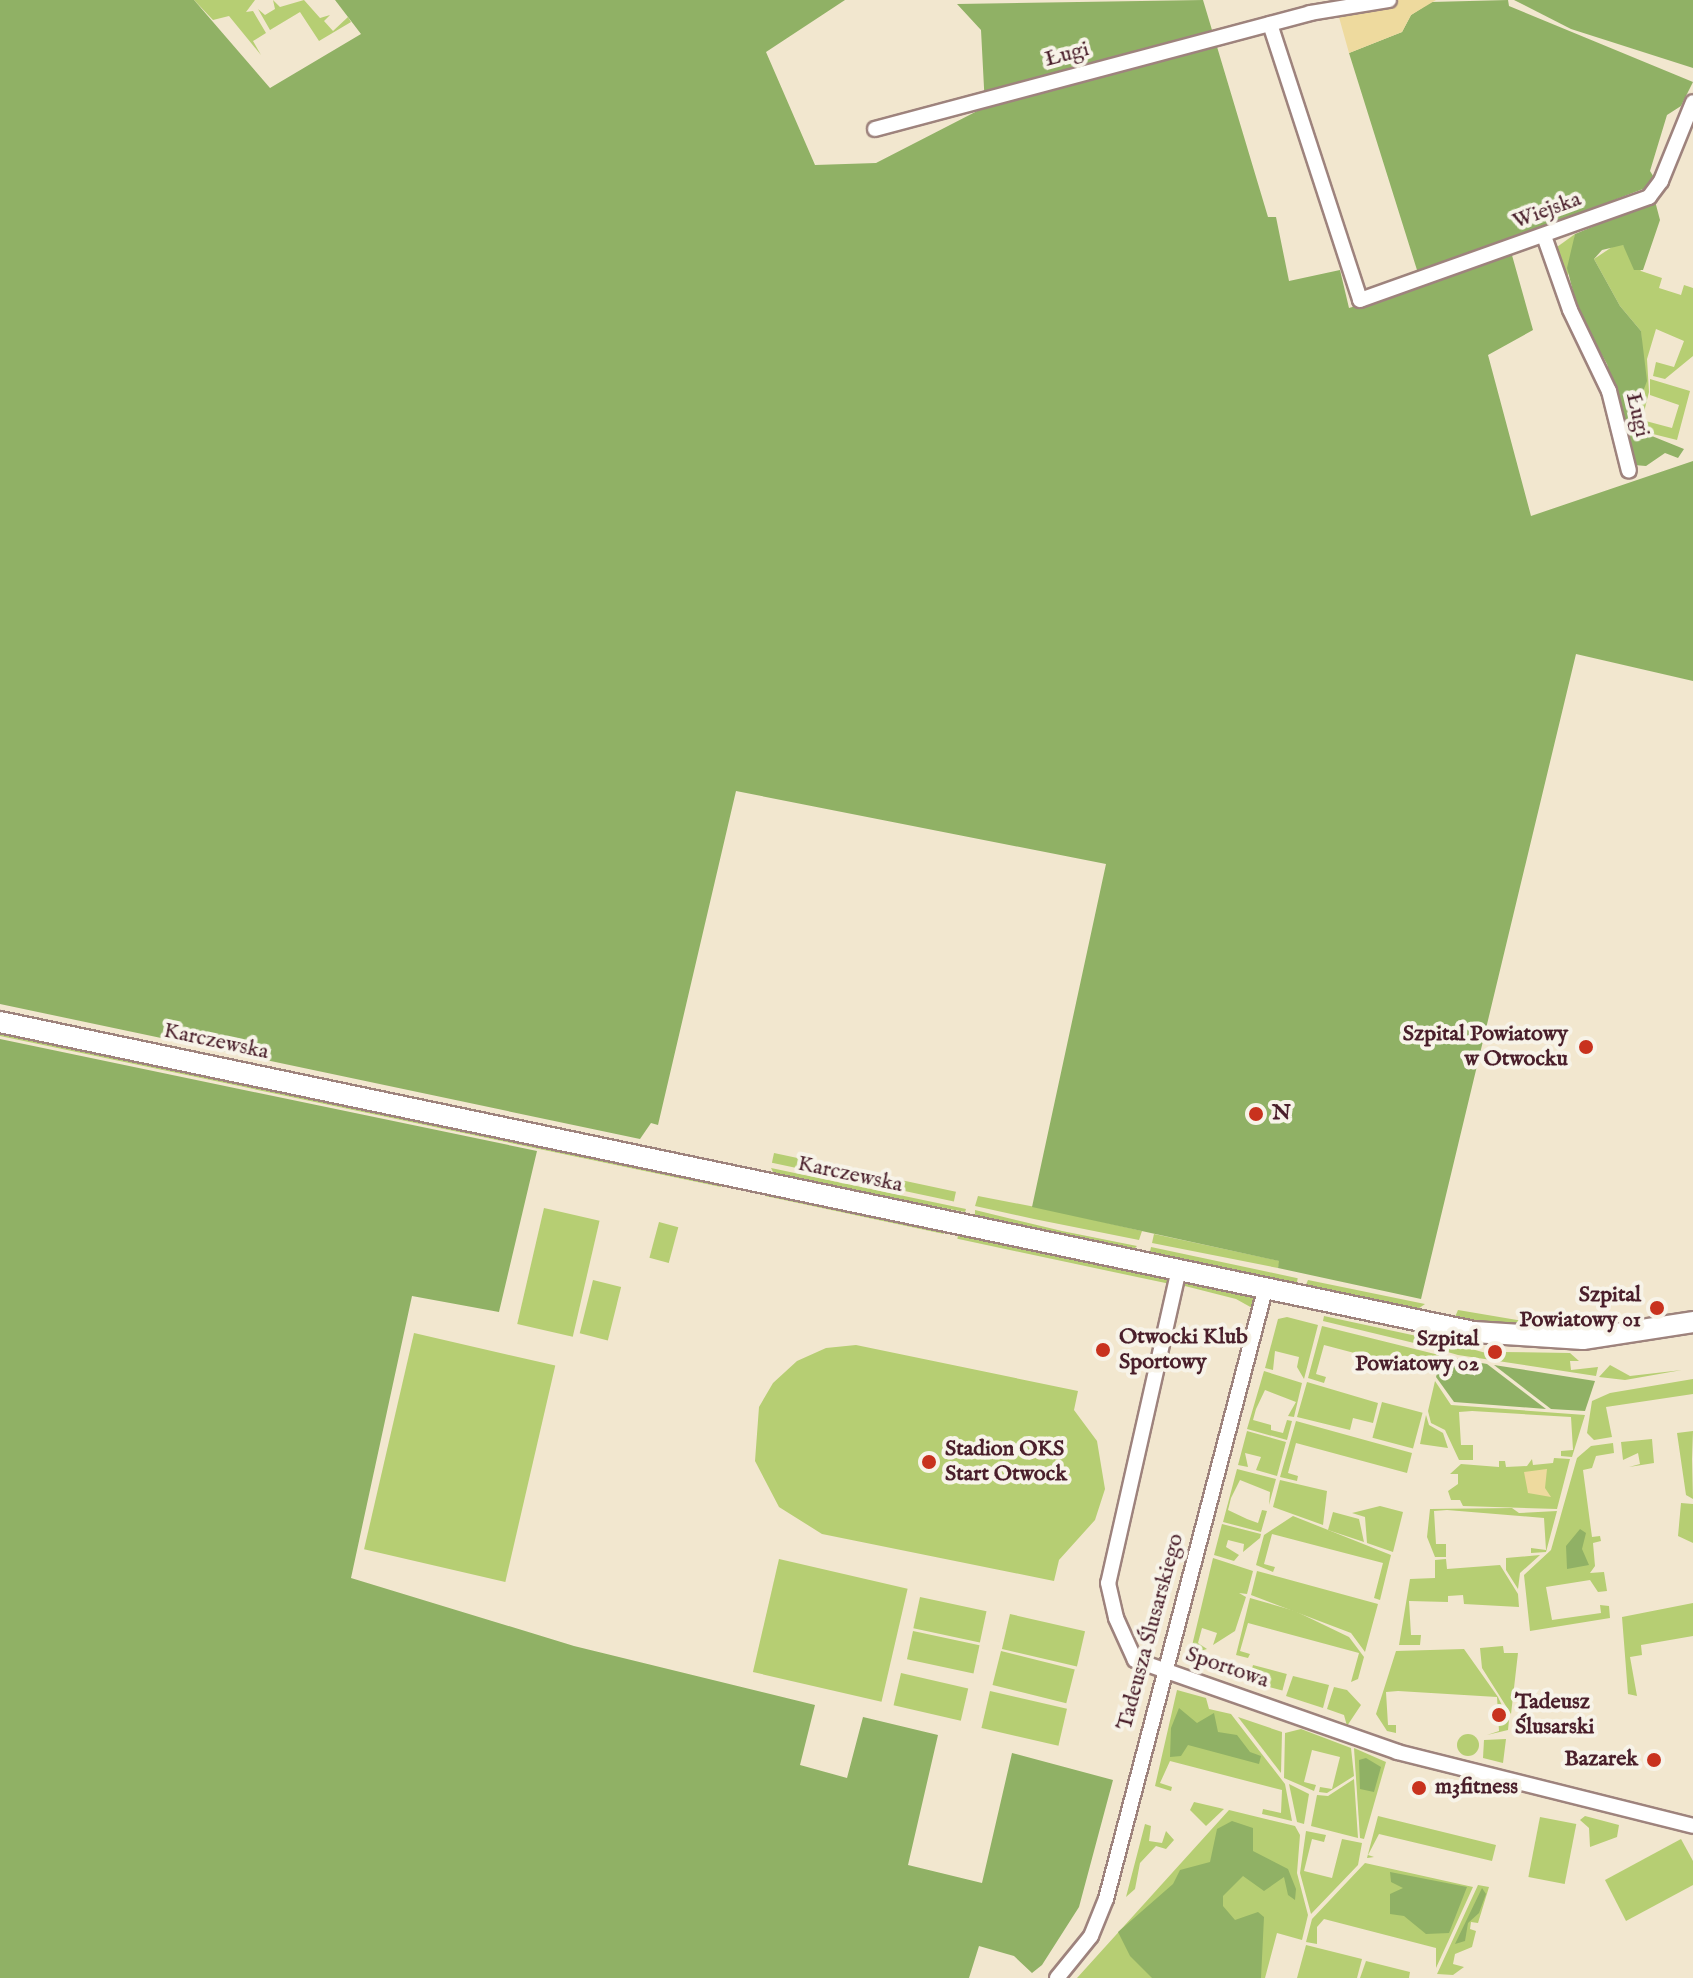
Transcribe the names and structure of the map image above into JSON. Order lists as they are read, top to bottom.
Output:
{
  "streets": {
    "main road": ["Karczewska"],
    "street": [
      "Ługi",
      "Wiejska",
      "Tadeusza Ślusarskiego",
      "Sportowa"
    ]
  },
  "crossings": [
    ["Ługi", "Wiejska"],
    ["Karczewska", "Tadeusza Ślusarskiego"],
    ["Karczewska", "Sportowa"],
    ["Tadeusza Ślusarskiego", "Sportowa"]
  ],
  "places": [
    "Szpital Powiatowy w Otwocku",
    "N",
    "Szpital Powiatowy 01",
    "Otwocki Klub Sportowy",
    "Szpital Powiatowy 02",
    "Stadion OKS Start Otwock",
    "Tadeusz Ślusarski",
    "Bazarek",
    "m3fitness"
  ]
}
